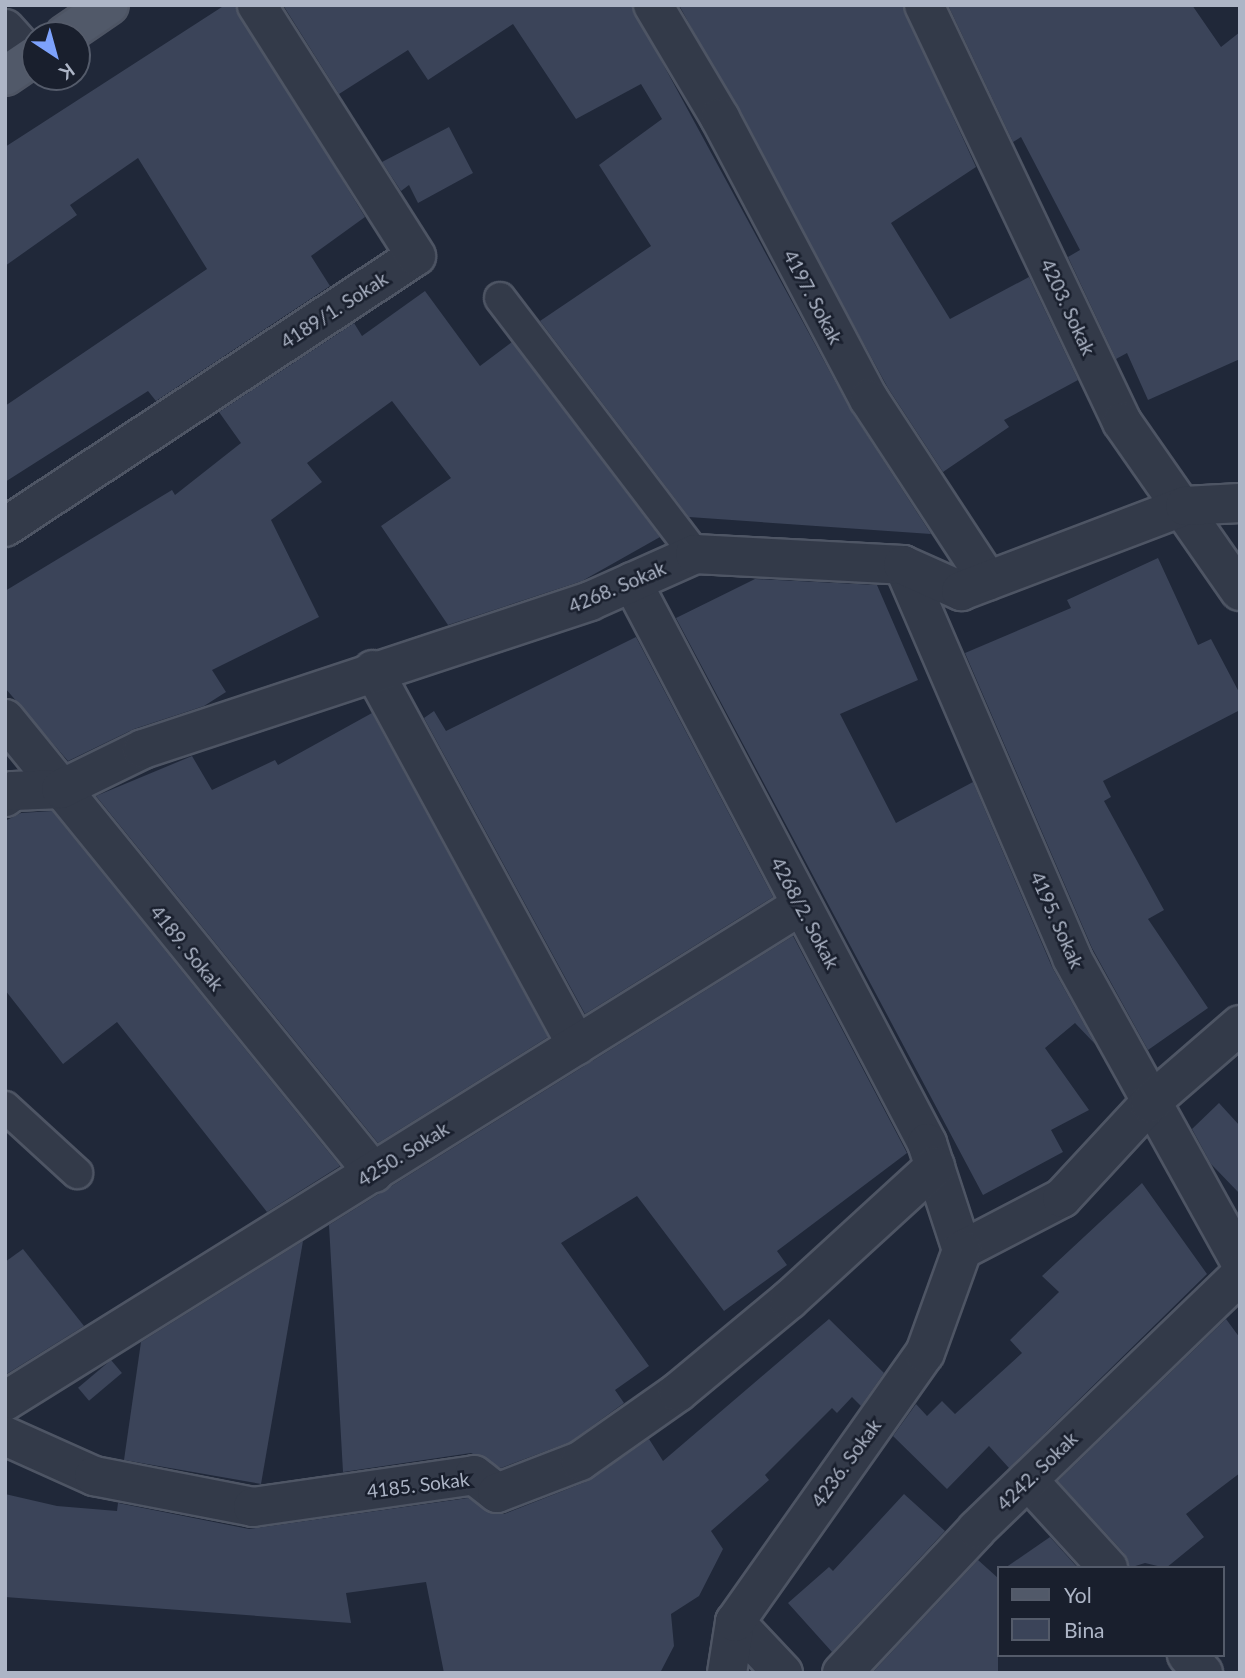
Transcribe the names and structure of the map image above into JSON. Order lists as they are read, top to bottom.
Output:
{
  "streets": {
    "street": [
      "4197. Sokak",
      "4203. Sokak",
      "4189/1. Sokak",
      "4268. Sokak",
      "4268/2. Sokak",
      "4195. Sokak",
      "4189. Sokak",
      "4250. Sokak",
      "4236. Sokak",
      "4242. Sokak",
      "4185. Sokak"
    ]
  },
  "crossings": [
    ["4197. Sokak", "4268. Sokak"],
    ["4203. Sokak", "4268. Sokak"],
    ["4268. Sokak", "4268/2. Sokak"],
    ["4268. Sokak", "4195. Sokak"],
    ["4268. Sokak", "4189. Sokak"],
    ["4268/2. Sokak", "4250. Sokak"],
    ["4268/2. Sokak", "4236. Sokak"],
    ["4268/2. Sokak", "4185. Sokak"],
    ["4189. Sokak", "4250. Sokak"]
  ],
  "legend": ["Yol", "Bina"],
  "north": "bottom right"
}
